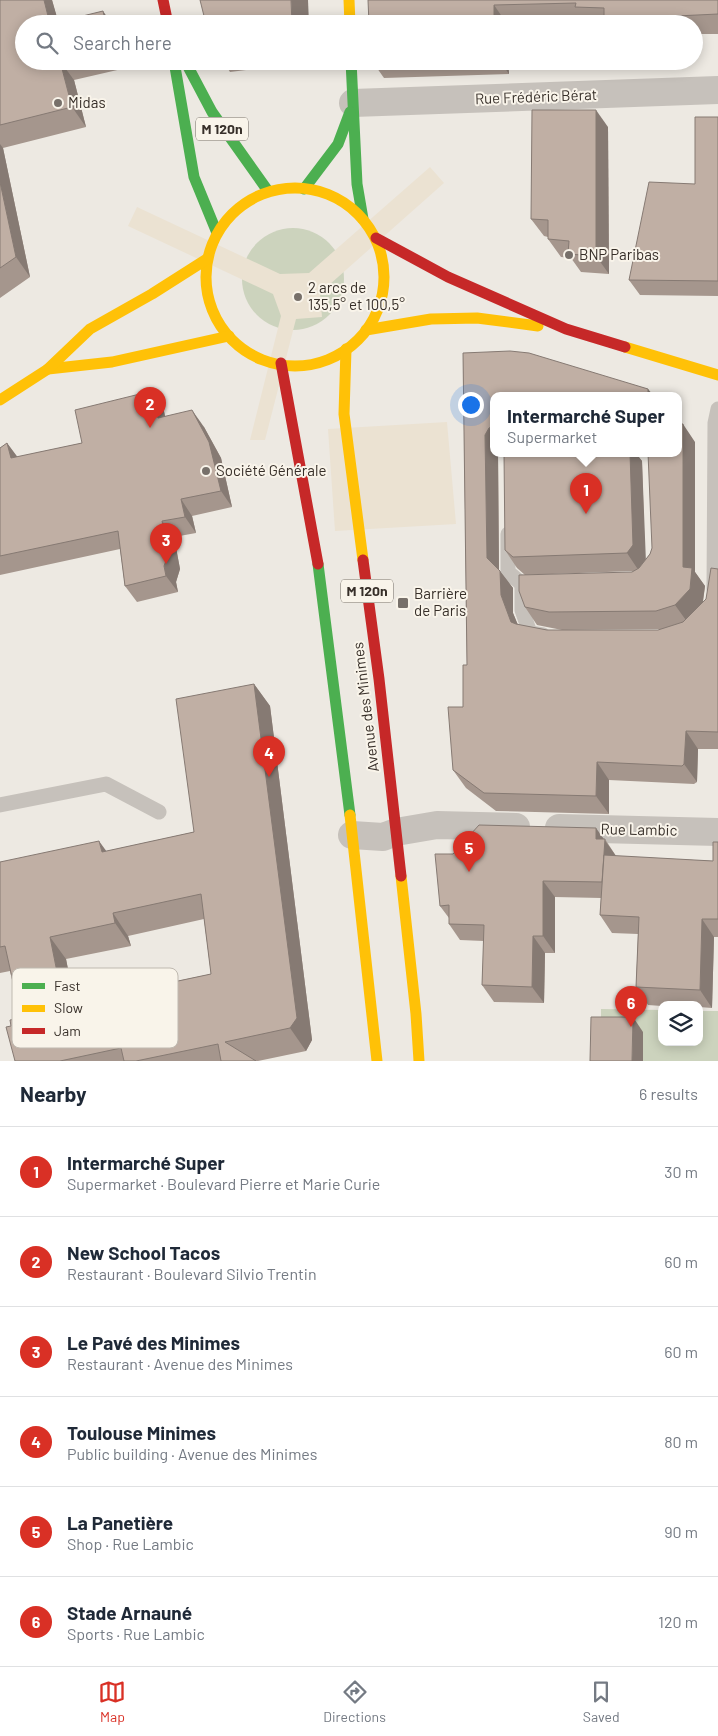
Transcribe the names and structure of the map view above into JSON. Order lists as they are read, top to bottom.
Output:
{
  "streets": {
    "main road": ["M 120n", "Avenue des Minimes"],
    "street": ["Rue Frédéric Bérat", "Rue Lambic"]
  },
  "crossings": [
    ["M 120n", "Avenue des Minimes"],
    ["Avenue des Minimes", "Rue Lambic"]
  ],
  "places": {
    "other": [
      "Midas",
      "BNP Paribas",
      "2 arcs de 135,5° et 100,5°",
      "Société Générale"
    ],
    "transit": ["Barrière de Paris"]
  },
  "legend": ["Fast", "Slow", "Jam"],
  "page": {
    "search": "Search here",
    "pins": [
      "2",
      "1",
      "3",
      "4",
      "5",
      "6"
    ],
    "popup": ["Intermarché Super", "Supermarket"],
    "heading": ["Nearby", "6 results"],
    "list": [
      {
        "mark": "1",
        "name": "Intermarché Super",
        "note": "Supermarket · Boulevard Pierre et Marie Curie",
        "value": "30 m"
      },
      {
        "mark": "2",
        "name": "New School Tacos",
        "note": "Restaurant · Boulevard Silvio Trentin",
        "value": "60 m"
      },
      {
        "mark": "3",
        "name": "Le Pavé des Minimes",
        "note": "Restaurant · Avenue des Minimes",
        "value": "60 m"
      },
      {
        "mark": "4",
        "name": "Toulouse Minimes",
        "note": "Public building · Avenue des Minimes",
        "value": "80 m"
      },
      {
        "mark": "5",
        "name": "La Panetière",
        "note": "Shop · Rue Lambic",
        "value": "90 m"
      },
      {
        "mark": "6",
        "name": "Stade Arnauné",
        "note": "Sports · Rue Lambic",
        "value": "120 m"
      }
    ],
    "nav": ["Map", "Directions", "Saved"]
  }
}
